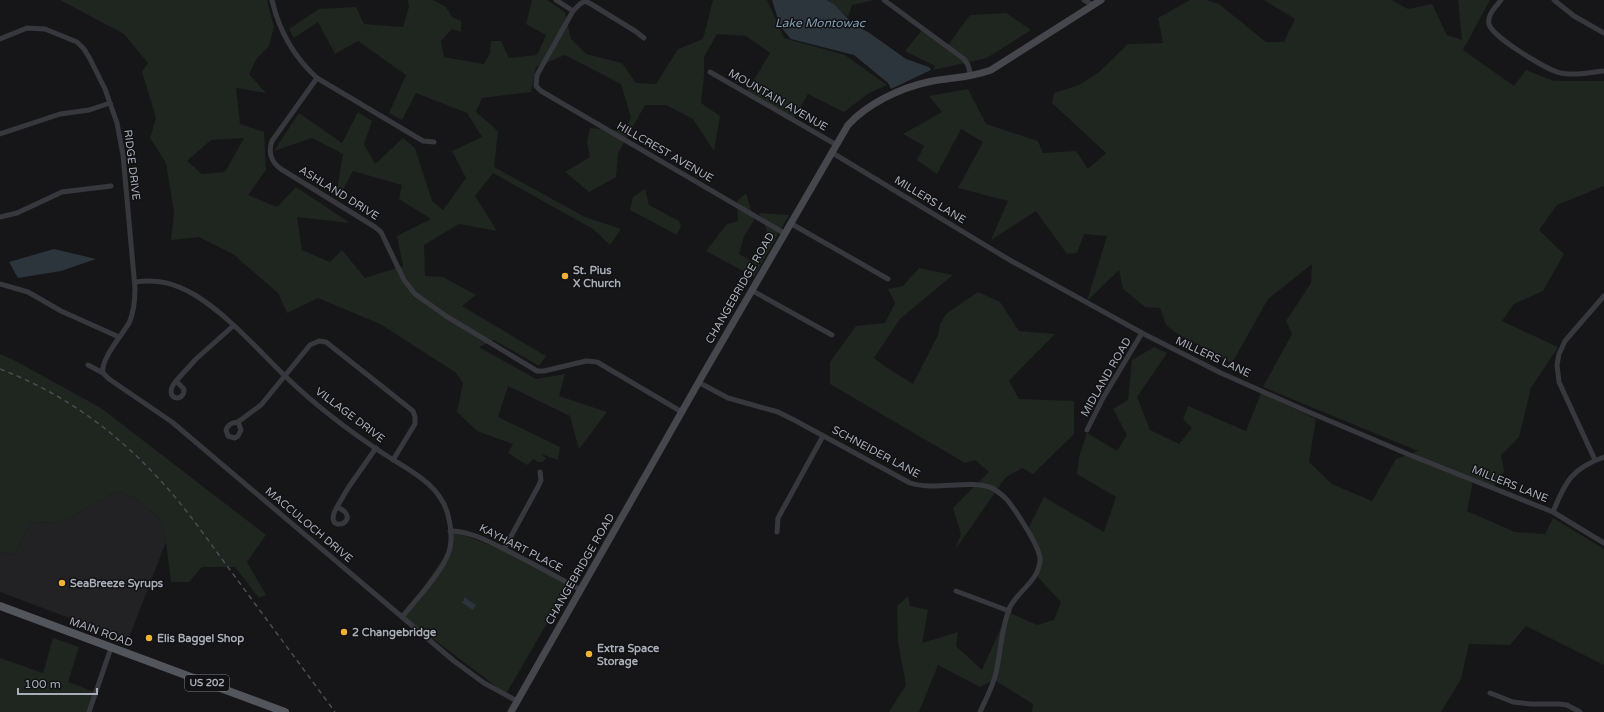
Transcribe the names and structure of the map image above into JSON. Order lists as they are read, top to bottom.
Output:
{
  "streets": {
    "main road": ["CHANGEBRIDGE ROAD", "MAIN ROAD", "US 202"],
    "street": [
      "MOUNTAIN AVENUE",
      "HILLCREST AVENUE",
      "RIDGE DRIVE",
      "ASHLAND DRIVE",
      "MILLERS LANE",
      "MIDLAND ROAD",
      "VILLAGE DRIVE",
      "SCHNEIDER LANE",
      "MACCULOCH DRIVE",
      "KAYHART PLACE"
    ]
  },
  "crossings": [
    ["MOUNTAIN AVENUE", "CHANGEBRIDGE ROAD"],
    ["HILLCREST AVENUE", "CHANGEBRIDGE ROAD"],
    ["RIDGE DRIVE", "VILLAGE DRIVE"],
    ["RIDGE DRIVE", "MACCULOCH DRIVE"],
    ["ASHLAND DRIVE", "CHANGEBRIDGE ROAD"],
    ["MILLERS LANE", "CHANGEBRIDGE ROAD"],
    ["MILLERS LANE", "MIDLAND ROAD"],
    ["CHANGEBRIDGE ROAD", "SCHNEIDER LANE"],
    ["CHANGEBRIDGE ROAD", "MACCULOCH DRIVE"],
    ["CHANGEBRIDGE ROAD", "KAYHART PLACE"],
    ["VILLAGE DRIVE", "MACCULOCH DRIVE"],
    ["VILLAGE DRIVE", "KAYHART PLACE"]
  ],
  "water": ["Lake Montowac"],
  "places": [
    "St. Pius X Church",
    "SeaBreeze Syrups",
    "2 Changebridge",
    "Elis Baggel Shop",
    "Extra Space Storage"
  ],
  "scale_bar": "100 m"
}
